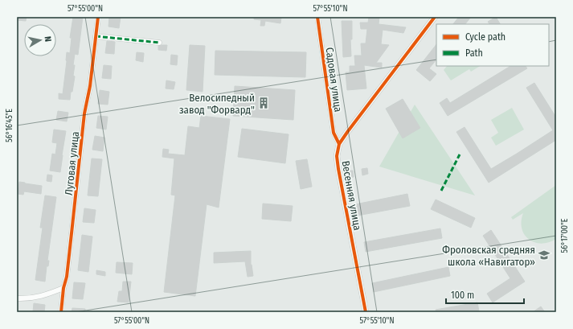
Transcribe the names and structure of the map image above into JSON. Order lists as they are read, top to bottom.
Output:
{
  "streets": {
    "street": ["Садовая улица", "Луговая улица", "Весенняя улица"]
  },
  "crossings": [
    ["Садовая улица", "Весенняя улица"]
  ],
  "places": {
    "building": ["Велосипедный завод \"Форвард\""],
    "school or university": ["Фроловская средняя школа «Навигатор»"]
  },
  "legend": ["Cycle path", "Path"],
  "scale_bar": "100 m",
  "north": "right",
  "coordinates": [
    "57°55'00\"N",
    "57°55'10\"N",
    "56°16'45\"E",
    "56°17'00\"E"
  ]
}
